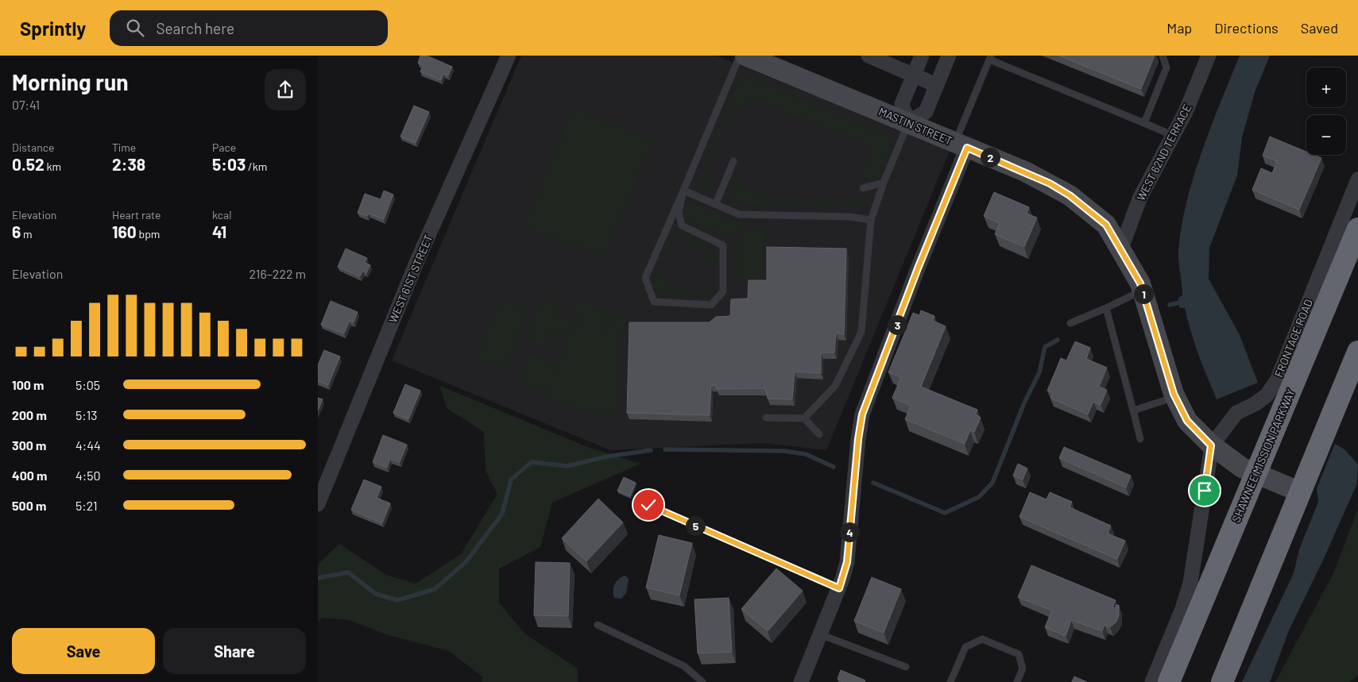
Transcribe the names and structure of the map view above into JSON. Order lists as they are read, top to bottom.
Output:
{
  "streets": {
    "highway": ["SHAWNEE MISSION PARKWAY"],
    "street": [
      "MASTIN STREET",
      "WEST 62ND TERRACE",
      "WEST 61ST STREET",
      "FRONTAGE ROAD"
    ]
  },
  "crossings": [
    ["MASTIN STREET", "WEST 62ND TERRACE"],
    ["MASTIN STREET", "FRONTAGE ROAD"],
    ["MASTIN STREET", "SHAWNEE MISSION PARKWAY"]
  ],
  "page": {
    "header": "Sprintly",
    "search": "Search here",
    "nav": ["Map", "Directions", "Saved"],
    "heading": ["Morning run", "07:41"],
    "map_buttons": ["+", "−"],
    "stats": [
      ["Distance", "0.52 km"],
      ["Time", "2:38"],
      ["Pace", "5:03 /km"],
      ["Elevation", "6 m"],
      ["Heart rate", "160 bpm"],
      ["kcal", "41"]
    ],
    "pins": [
      "2",
      "1",
      "3",
      "5",
      "4"
    ],
    "chart": ["Elevation", "216–222 m"],
    "list": [
      {
        "name": "100 m",
        "note": "5:05"
      },
      {
        "name": "200 m",
        "note": "5:13"
      },
      {
        "name": "300 m",
        "note": "4:44"
      },
      {
        "name": "400 m",
        "note": "4:50"
      },
      {
        "name": "500 m",
        "note": "5:21"
      }
    ],
    "buttons": ["Save", "Share"]
  }
}
